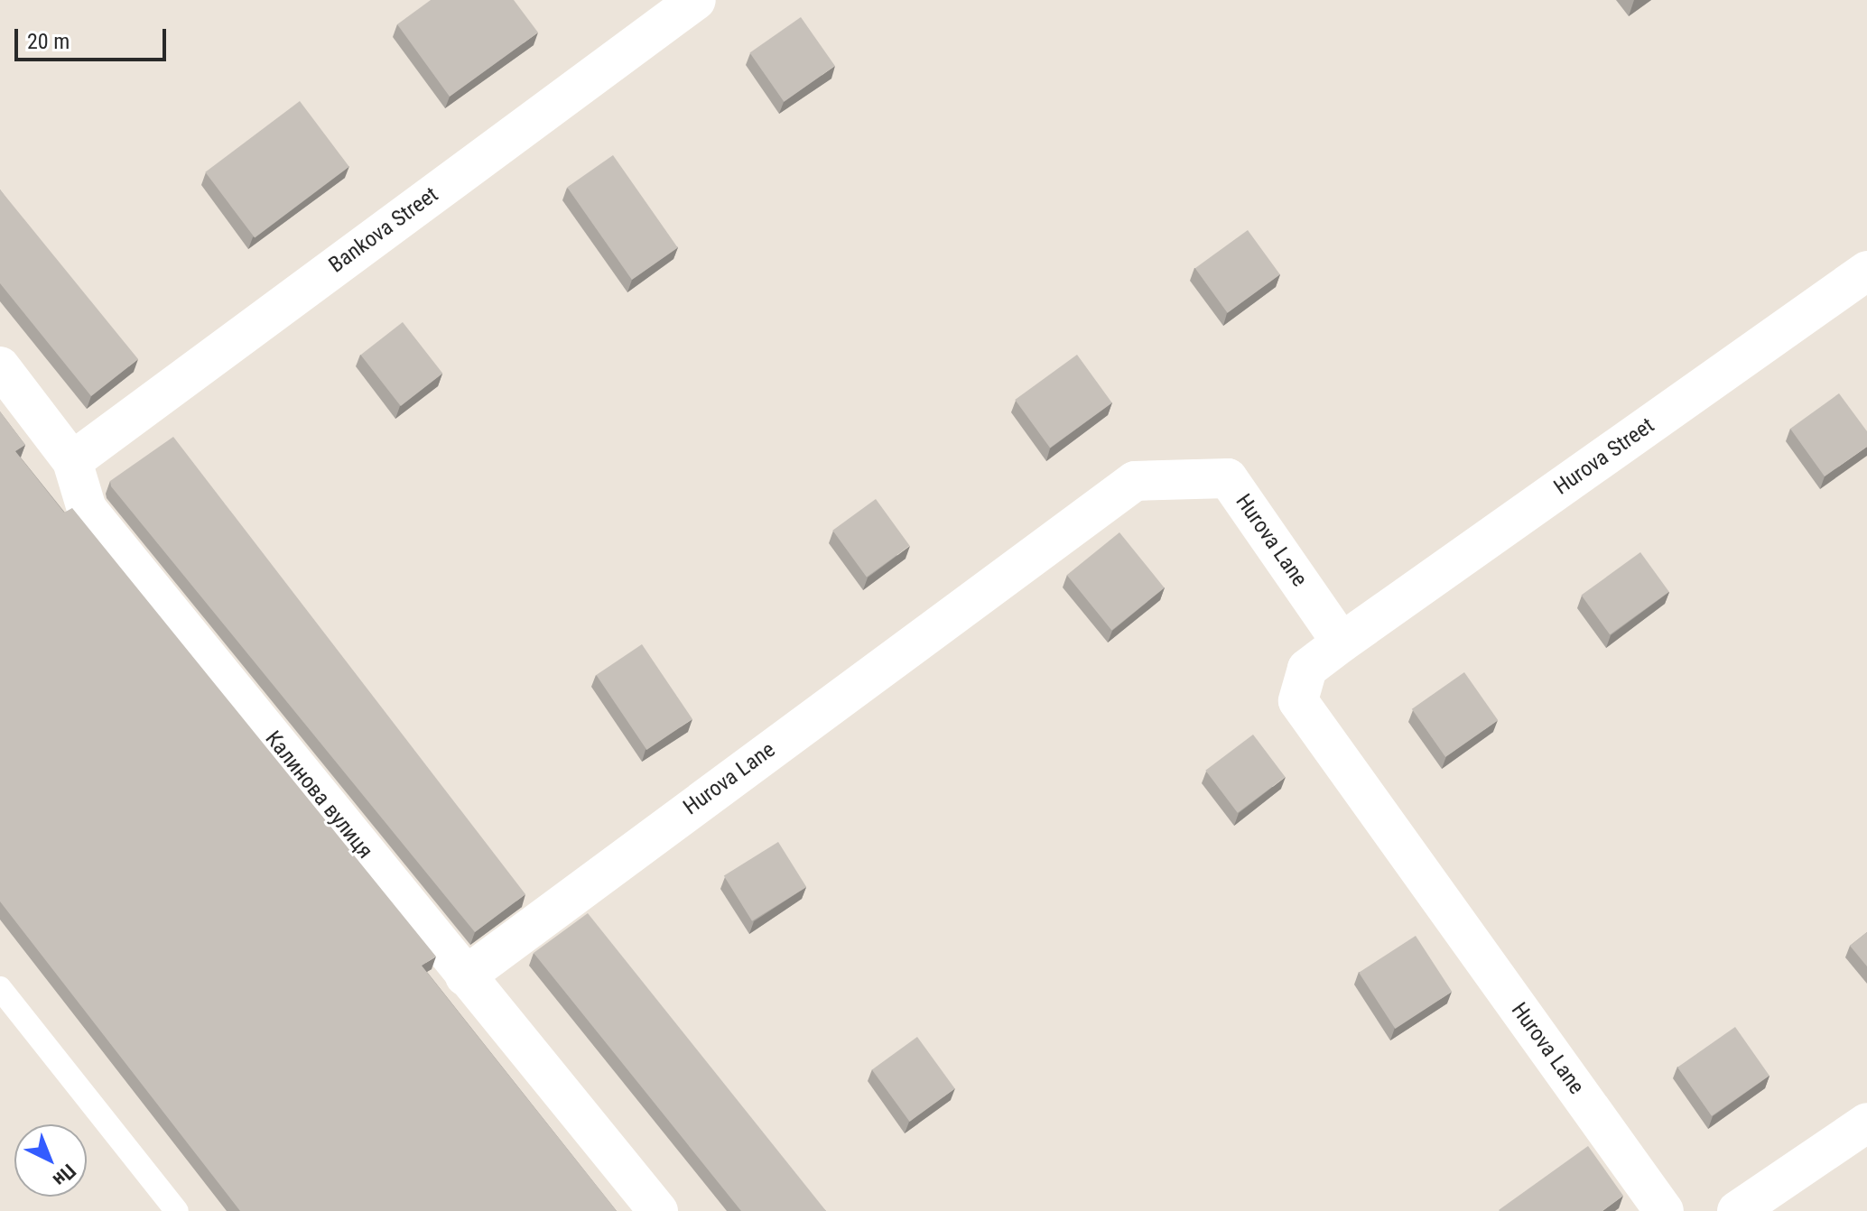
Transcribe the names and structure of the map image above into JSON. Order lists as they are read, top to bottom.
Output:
{
  "streets": {
    "street": [
      "Bankova Street",
      "Hurova Street",
      "Hurova Lane",
      "Калинова вулиця"
    ]
  },
  "crossings": [
    ["Bankova Street", "Калинова вулиця"],
    ["Hurova Street", "Hurova Lane"],
    ["Hurova Lane", "Калинова вулиця"]
  ],
  "scale_bar": "20 m",
  "north": "bottom right"
}
